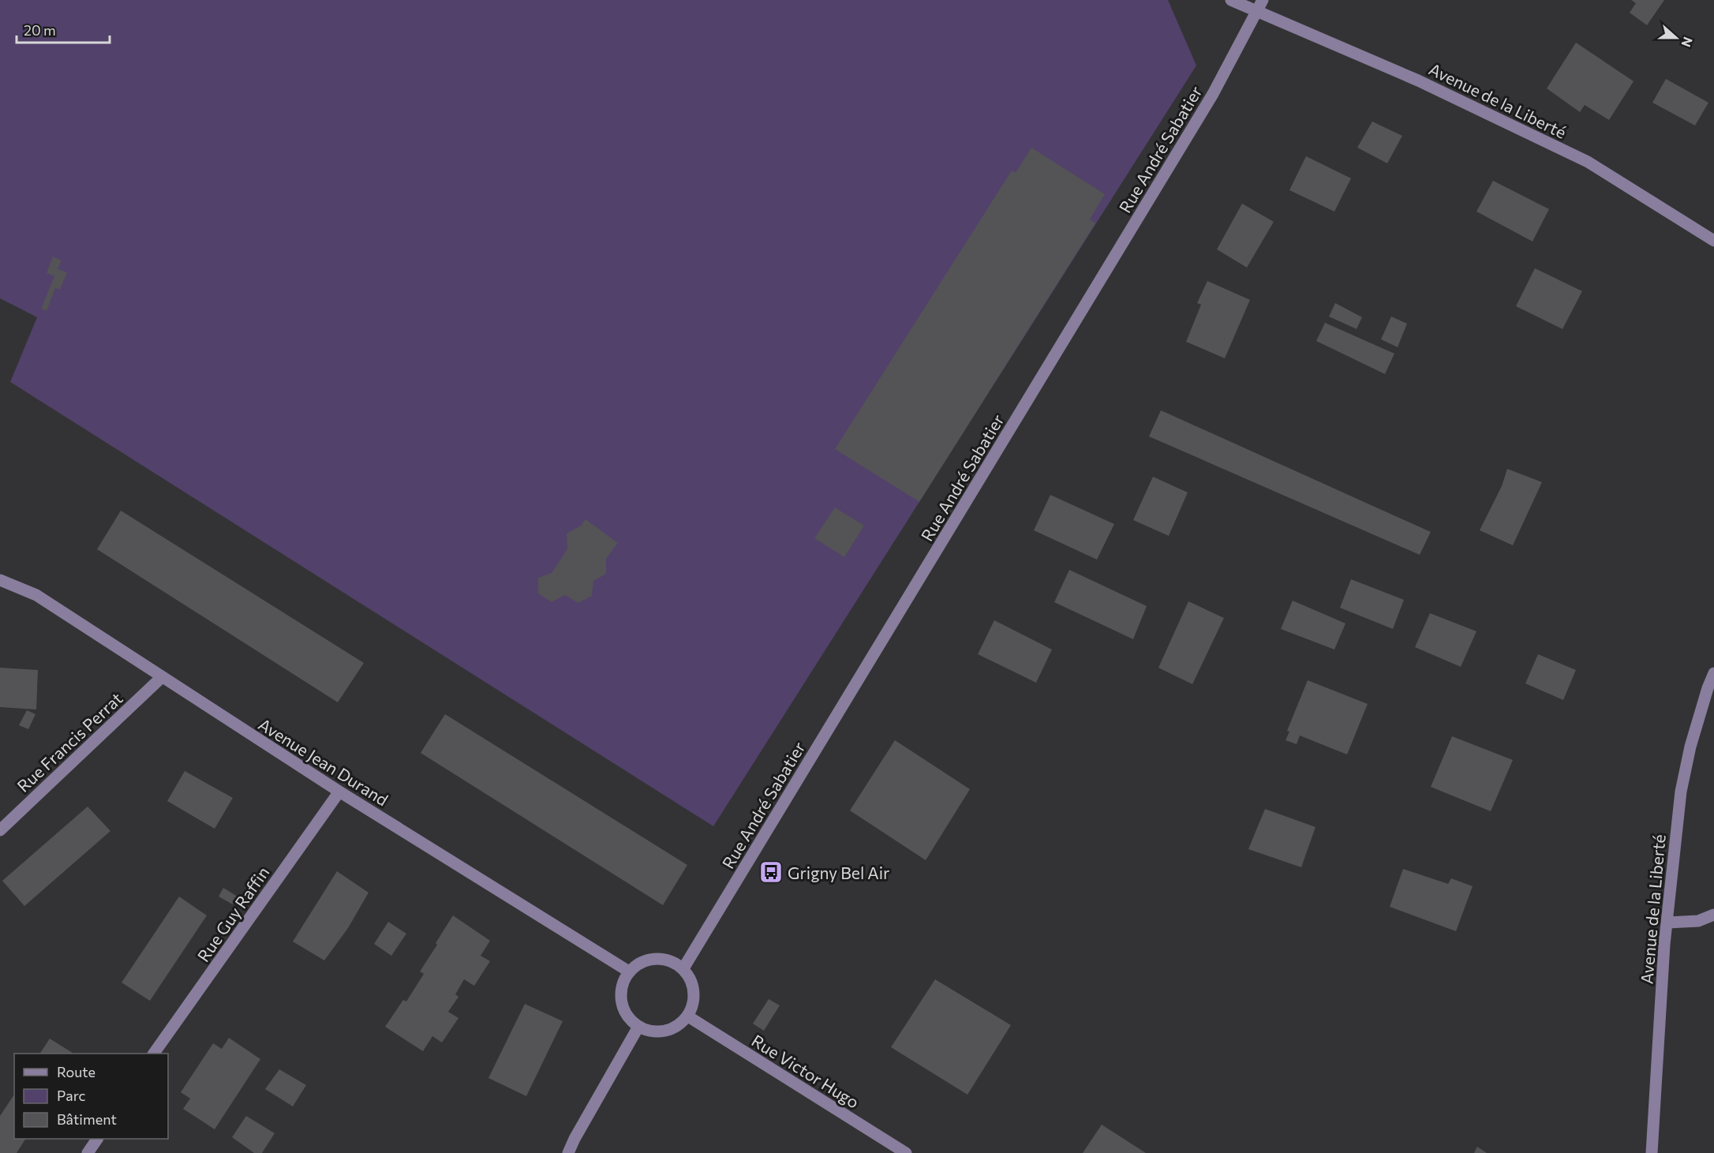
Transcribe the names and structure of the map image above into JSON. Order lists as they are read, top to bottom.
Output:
{
  "streets": {
    "street": [
      "Avenue de la Liberté",
      "Rue André Sabatier",
      "Rue Francis Perrat",
      "Avenue Jean Durand",
      "Rue Guy Raffin",
      "Rue Victor Hugo"
    ]
  },
  "crossings": [
    ["Avenue de la Liberté", "Rue André Sabatier"],
    ["Rue André Sabatier", "Avenue Jean Durand"],
    ["Rue André Sabatier", "Rue Victor Hugo"],
    ["Rue Francis Perrat", "Avenue Jean Durand"],
    ["Avenue Jean Durand", "Rue Guy Raffin"],
    ["Avenue Jean Durand", "Rue Victor Hugo"]
  ],
  "places": {
    "bus stop": ["Grigny Bel Air"]
  },
  "legend": ["Route", "Parc", "Bâtiment"],
  "scale_bar": "20 m",
  "north": "right"
}
